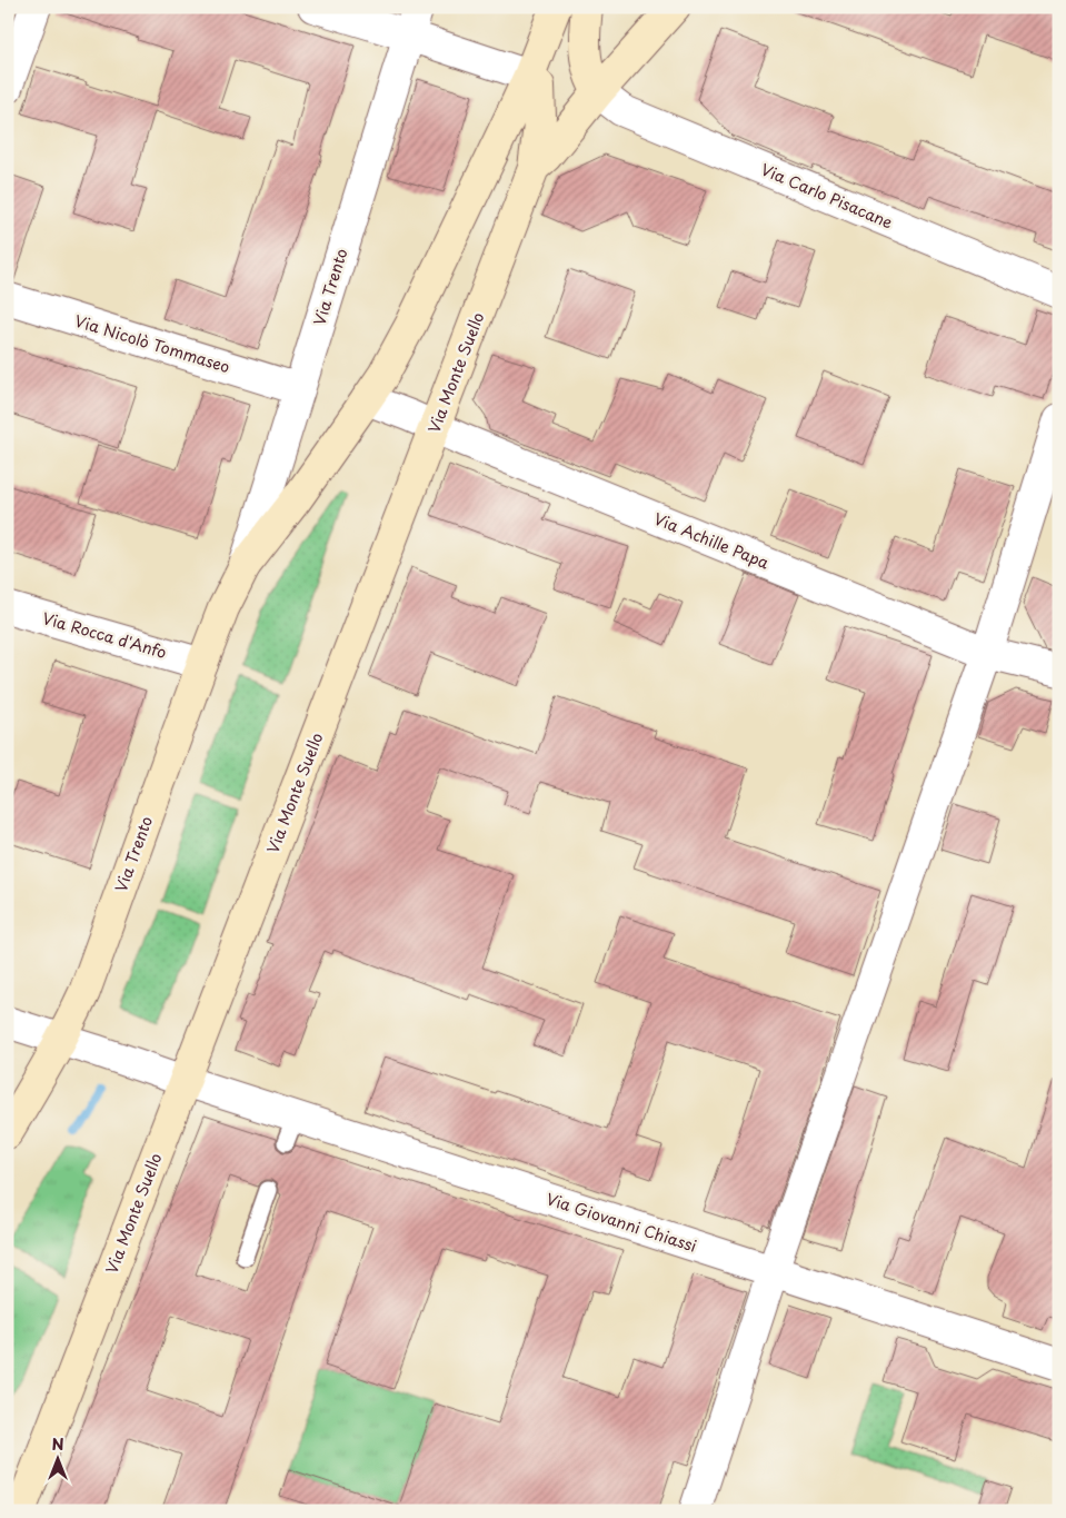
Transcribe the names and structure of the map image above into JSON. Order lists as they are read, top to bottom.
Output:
{
  "streets": {
    "main road": ["Via Trento", "Via Monte Suello"],
    "street": [
      "Via Carlo Pisacane",
      "Via Nicolò Tommaseo",
      "Via Achille Papa",
      "Via Rocca d'Anfo",
      "Via Giovanni Chiassi"
    ]
  },
  "crossings": [
    ["Via Carlo Pisacane", "Via Monte Suello"],
    ["Via Trento", "Via Nicolò Tommaseo"],
    ["Via Trento", "Via Achille Papa"],
    ["Via Trento", "Via Rocca d'Anfo"],
    ["Via Trento", "Via Giovanni Chiassi"],
    ["Via Monte Suello", "Via Achille Papa"],
    ["Via Monte Suello", "Via Giovanni Chiassi"]
  ],
  "north": "top"
}
